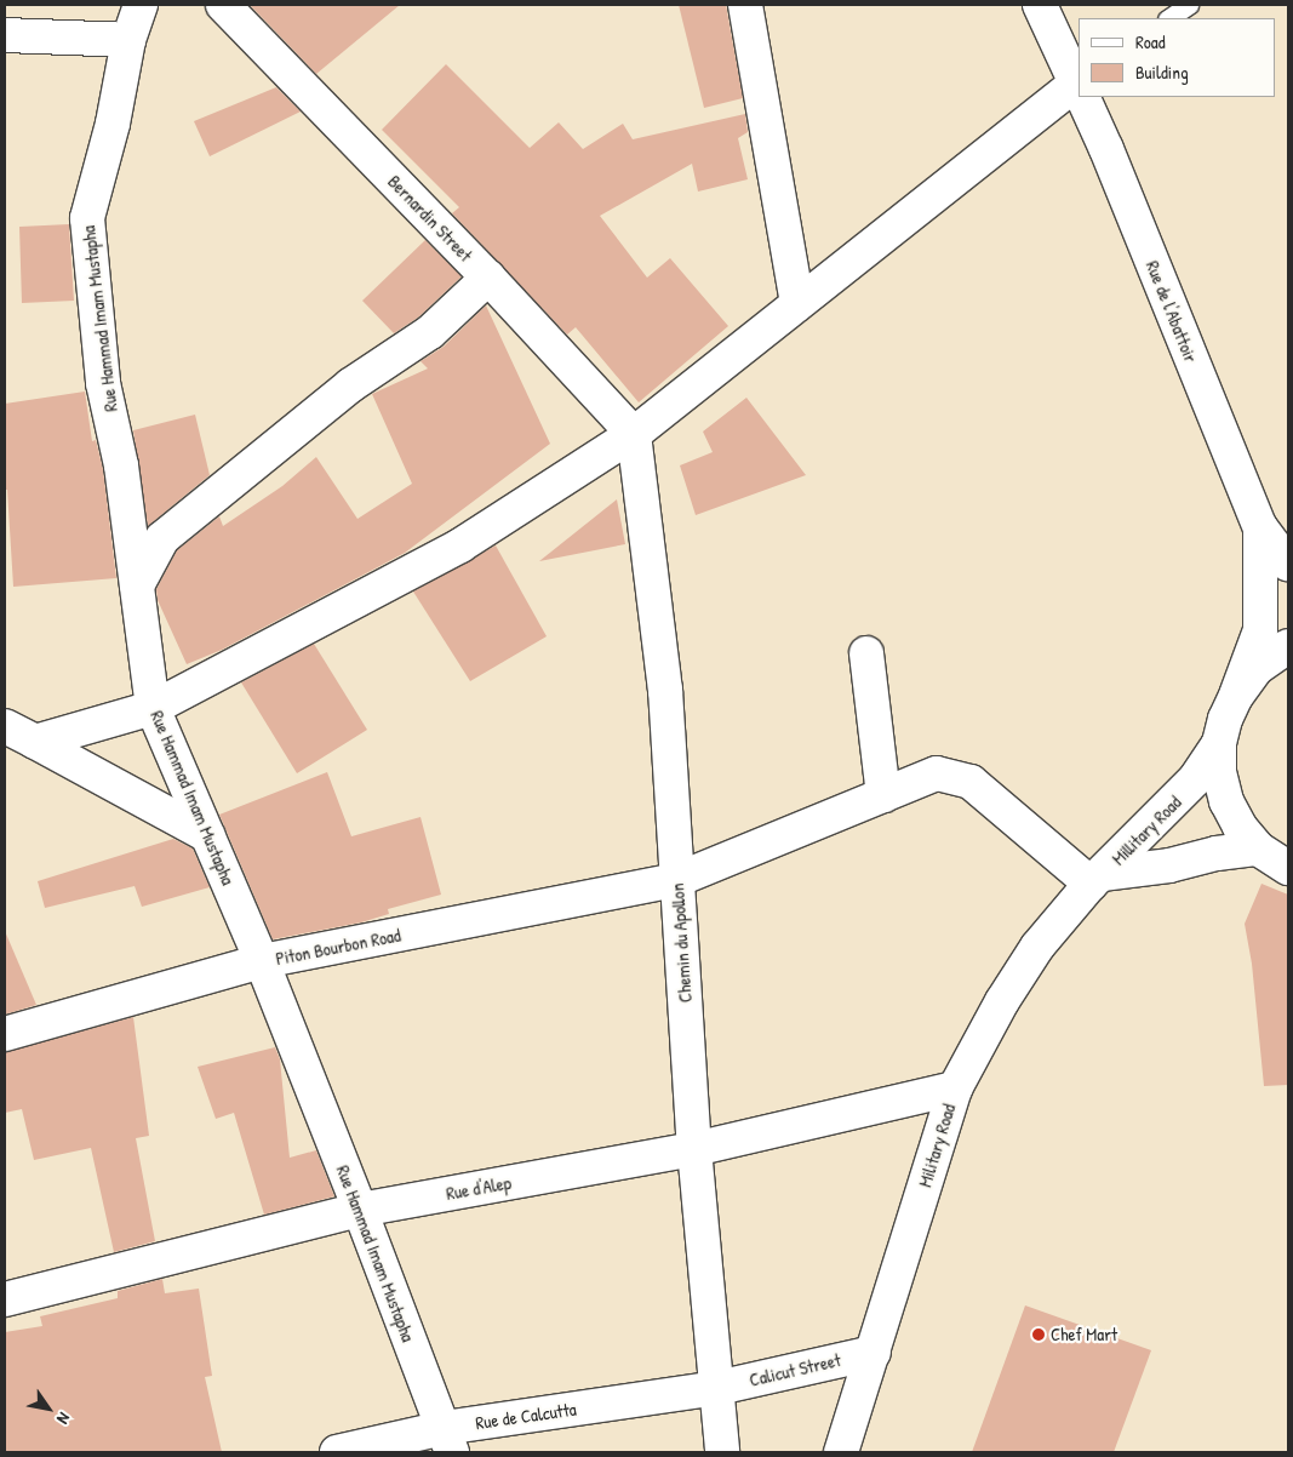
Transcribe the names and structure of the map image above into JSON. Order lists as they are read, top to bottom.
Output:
{
  "streets": {
    "street": [
      "Bernardin Street",
      "Rue de l'Abattoir",
      "Rue Hammad Imam Mustapha",
      "Millitary Road",
      "Chemin du Apollon",
      "Piton Bourbon Road",
      "Military Road",
      "Rue d'Alep",
      "Calicut Street",
      "Rue de Calcutta"
    ]
  },
  "crossings": [
    ["Bernardin Street", "Chemin du Apollon"],
    ["Rue Hammad Imam Mustapha", "Piton Bourbon Road"],
    ["Rue Hammad Imam Mustapha", "Rue d'Alep"],
    ["Rue Hammad Imam Mustapha", "Rue de Calcutta"],
    ["Millitary Road", "Piton Bourbon Road"],
    ["Millitary Road", "Military Road"],
    ["Chemin du Apollon", "Piton Bourbon Road"],
    ["Chemin du Apollon", "Rue d'Alep"],
    ["Chemin du Apollon", "Calicut Street"],
    ["Chemin du Apollon", "Rue de Calcutta"],
    ["Piton Bourbon Road", "Military Road"],
    ["Military Road", "Rue d'Alep"],
    ["Military Road", "Calicut Street"],
    ["Calicut Street", "Rue de Calcutta"]
  ],
  "places": ["Chef Mart"],
  "legend": ["Road", "Building"],
  "north": "bottom right"
}
